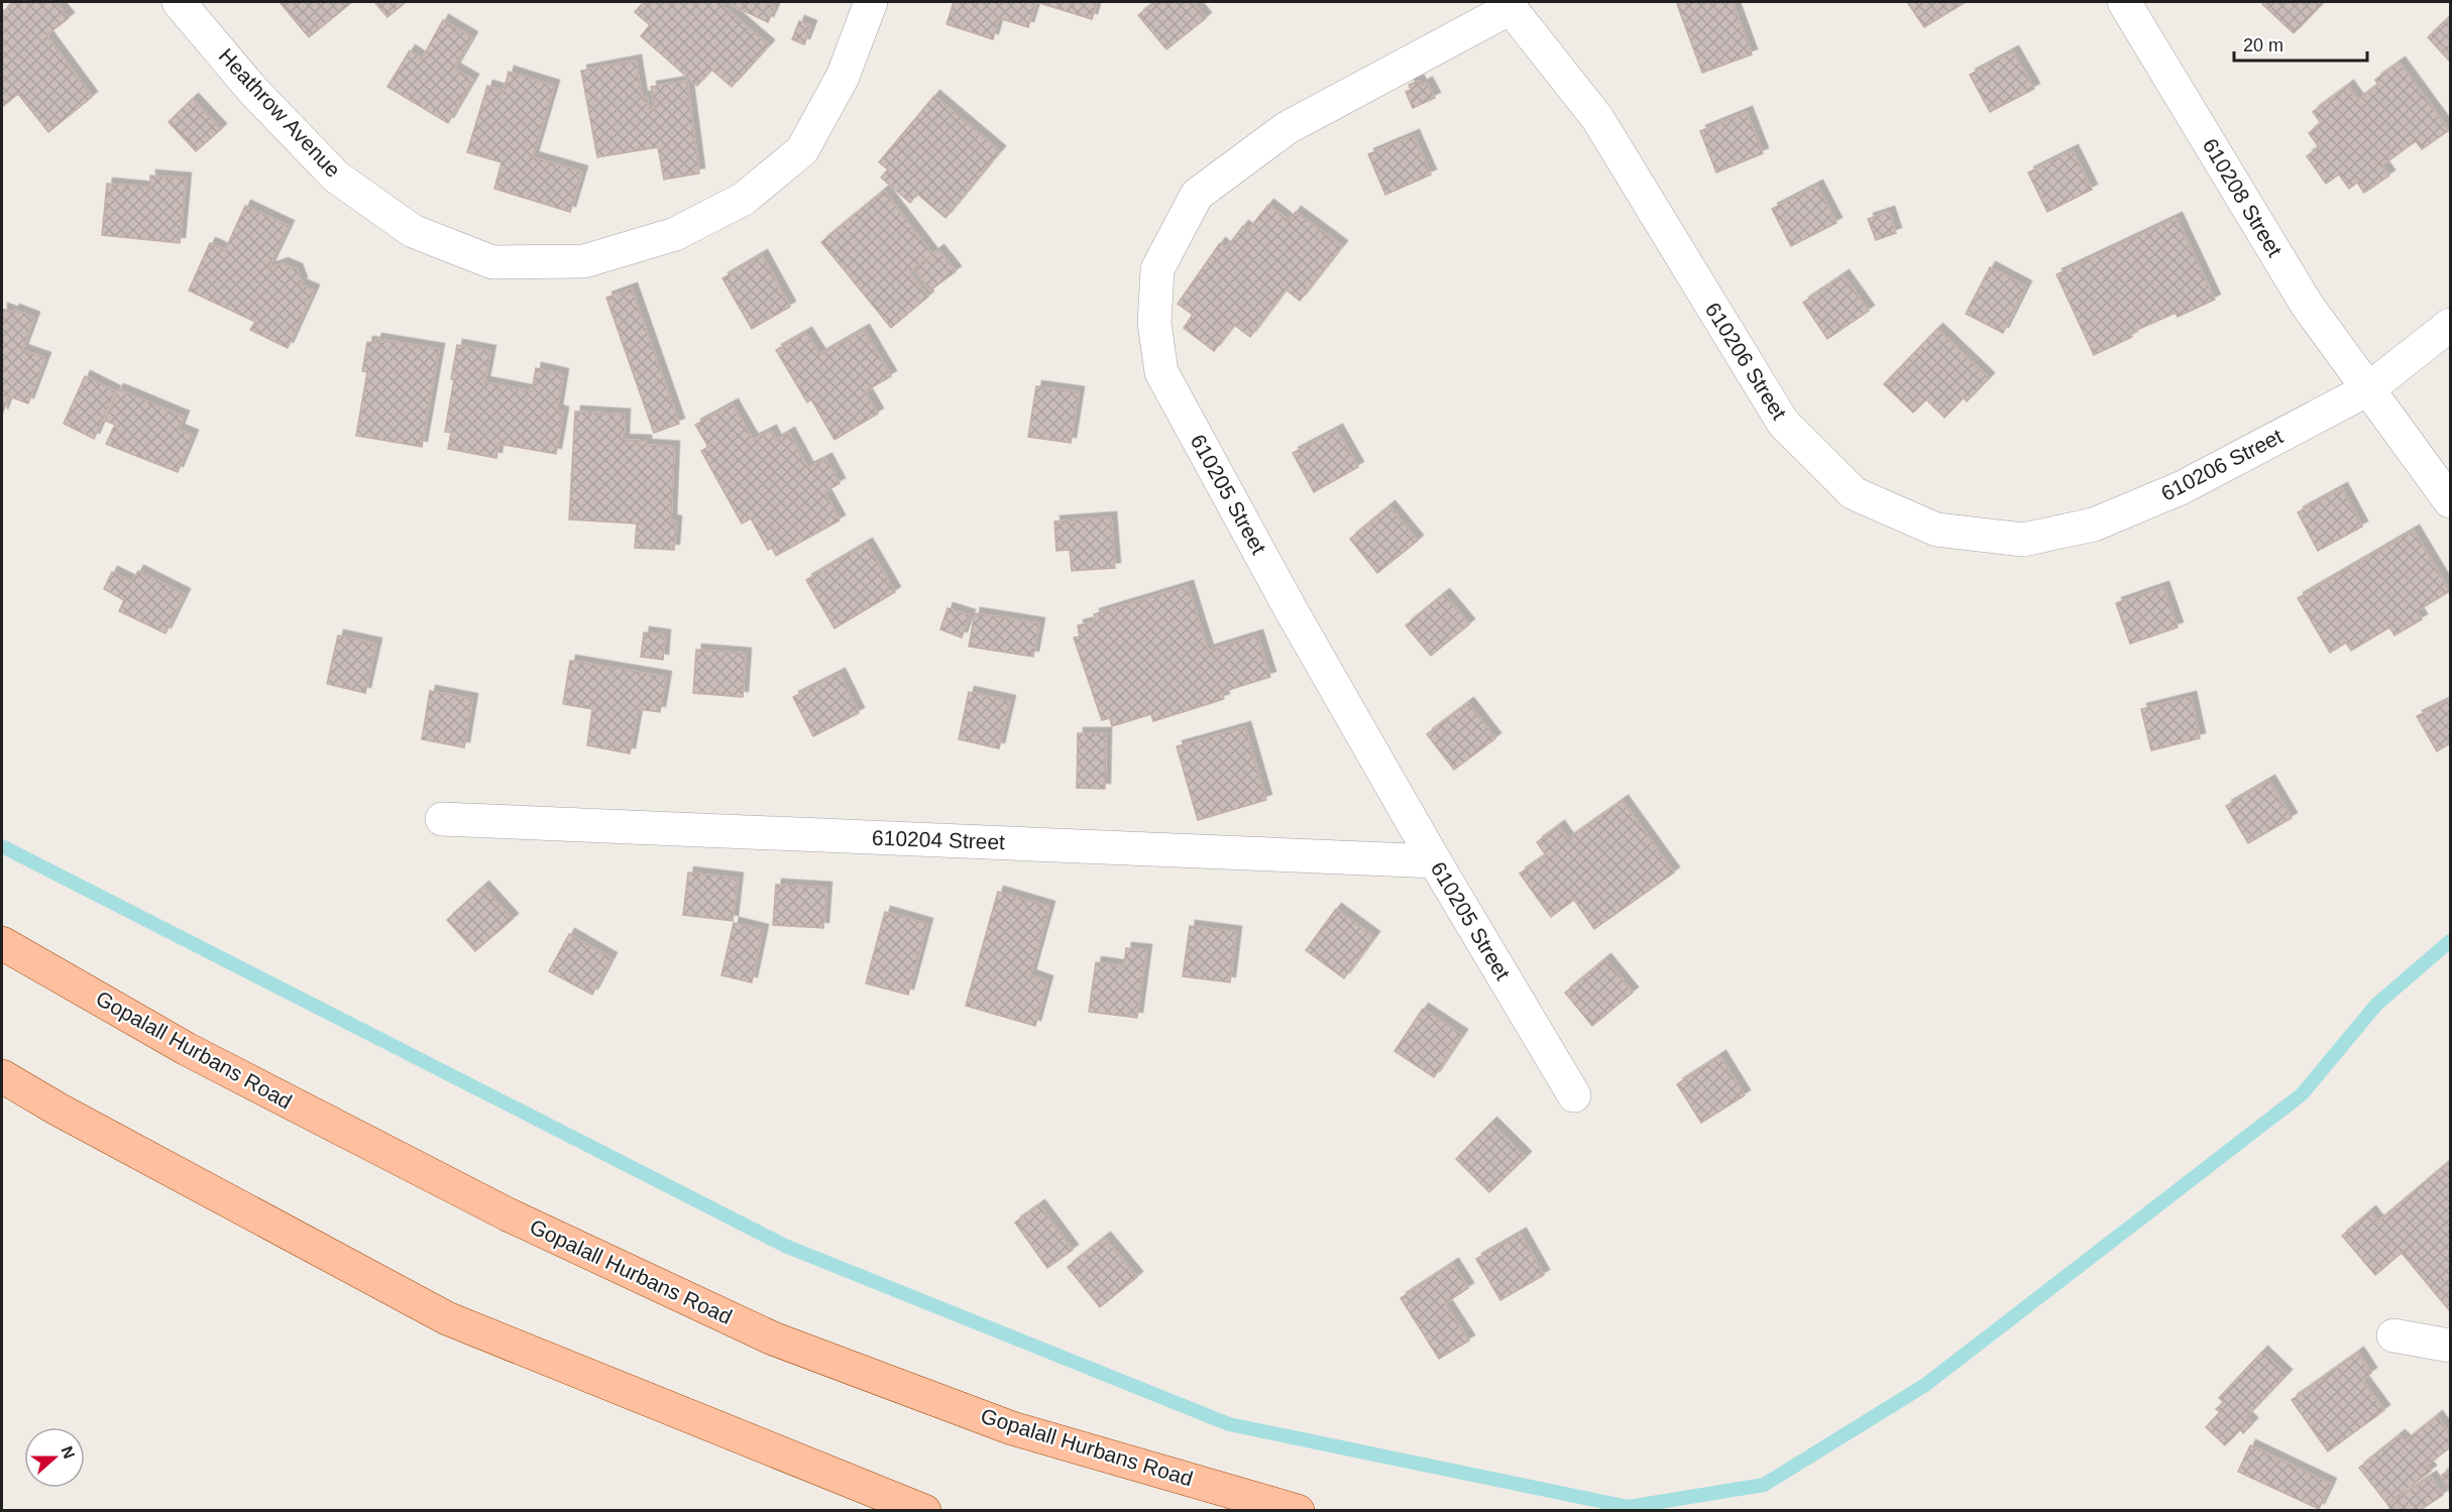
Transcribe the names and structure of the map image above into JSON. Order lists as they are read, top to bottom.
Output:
{
  "streets": {
    "main road": ["Gopalall Hurbans Road"],
    "street": [
      "Heathrow Avenue",
      "610208 Street",
      "610206 Street",
      "610205 Street",
      "610204 Street"
    ]
  },
  "crossings": [
    ["610208 Street", "610206 Street"],
    ["610206 Street", "610205 Street"],
    ["610205 Street", "610204 Street"]
  ],
  "scale_bar": "20 m",
  "north": "right"
}
